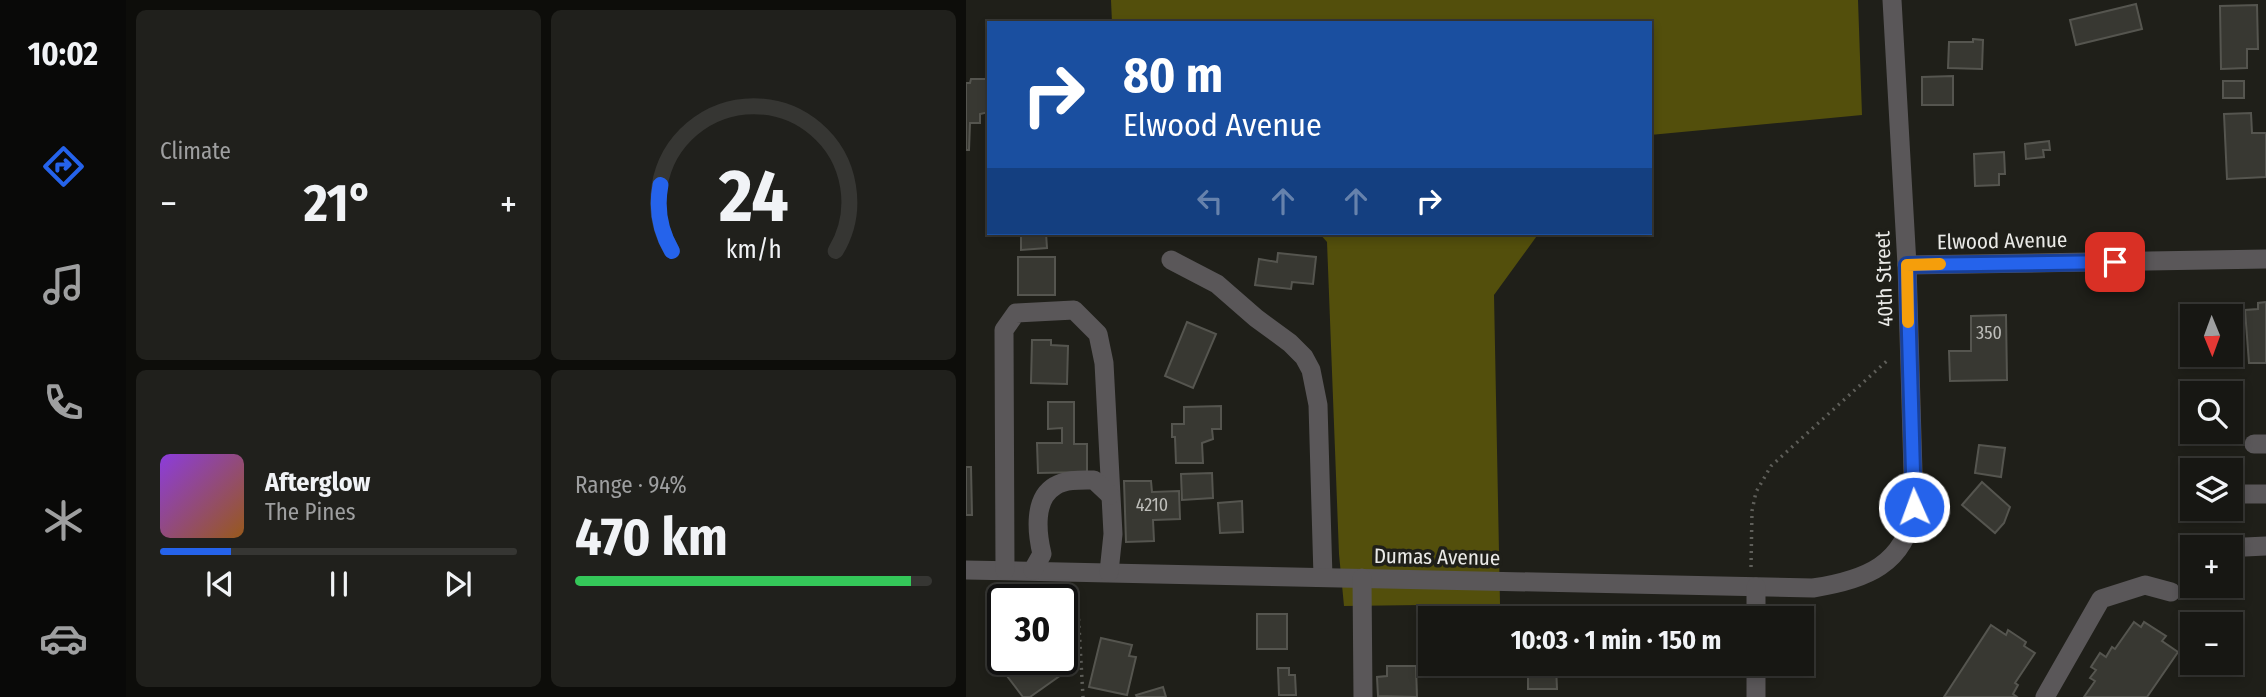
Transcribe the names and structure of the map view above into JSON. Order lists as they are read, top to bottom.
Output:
{
  "streets": {
    "street": ["Elwood Avenue", "40th Street", "Dumas Avenue"]
  },
  "crossings": [
    ["Elwood Avenue", "40th Street"],
    ["40th Street", "Dumas Avenue"]
  ],
  "house_numbers": ["350", "4210"],
  "north": "bottom",
  "page": {
    "tabs": "10:02",
    "tile": [
      "Climate",
      ["Range · 94%", "470 km"]
    ],
    "turn": ["80 m", "Elwood Avenue"],
    "heat": ["−", "21°", "+"],
    "map_buttons": ["+", "−"],
    "song": ["Afterglow", "The Pines"],
    "limit": "30",
    "trip": "10:03 · 1 min · 150 m",
    "gauge": ["24", "km/h"]
  }
}
